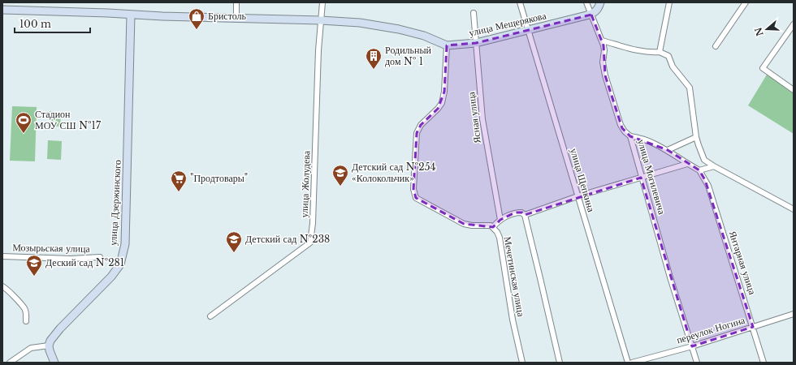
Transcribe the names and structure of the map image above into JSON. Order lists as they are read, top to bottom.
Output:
{
  "streets": {
    "street": [
      "улица Мещерякова",
      "Ясная улица",
      "улица Могилевича",
      "улица Щепкина",
      "улица Жолудева",
      "улица Дзержинского",
      "Мозырьская улица",
      "Янтарная улица",
      "Мечетинская улица",
      "переулок Ногина"
    ]
  },
  "crossings": [
    ["улица Мещерякова", "Ясная улица"],
    ["улица Мещерякова", "улица Могилевича"],
    ["улица Мещерякова", "улица Щепкина"],
    ["улица Мещерякова", "улица Жолудева"],
    ["улица Мещерякова", "улица Дзержинского"],
    ["улица Мещерякова", "Мечетинская улица"],
    ["улица Могилевича", "переулок Ногина"],
    ["Янтарная улица", "переулок Ногина"]
  ],
  "places": {
    "shop": ["Бристоль"],
    "building": ["Родильный дом № 1"],
    "sports": ["Стадион МОУ СШ №17"],
    "school or university": ["Детский сад №254 «Колокольчик»", "Детский сад №238", "Деский сад №281"],
    "supermarket": ["\"Продтовары\""]
  },
  "scale_bar": "100 m",
  "north": "left"
}
